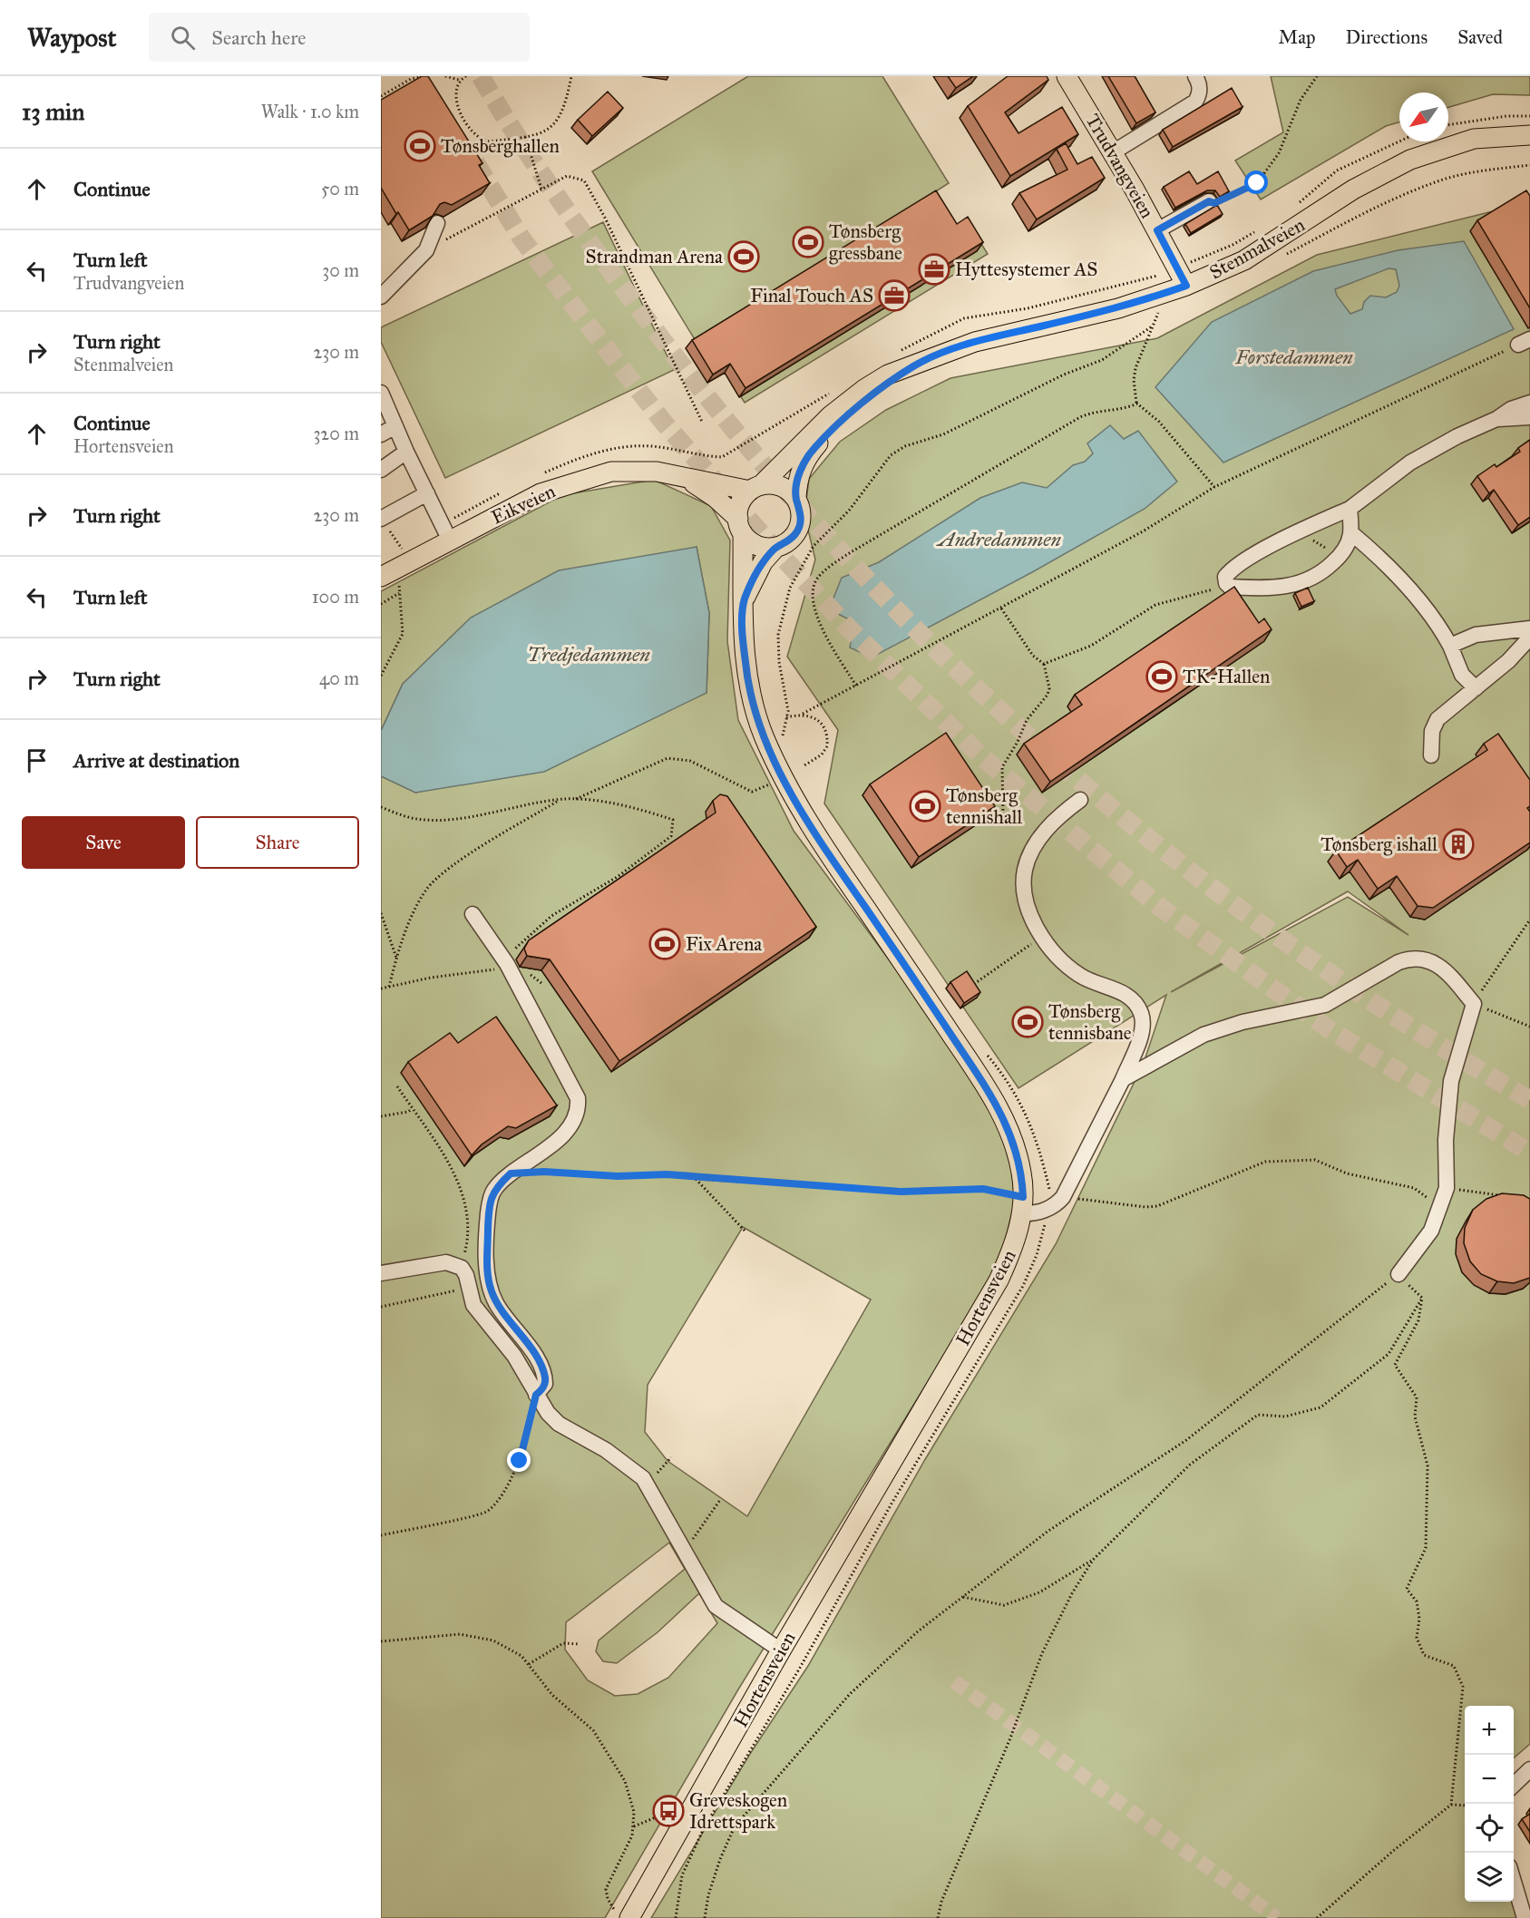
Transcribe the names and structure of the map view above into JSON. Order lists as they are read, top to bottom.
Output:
{
  "streets": {
    "main road": [
      "Trudvangveien",
      "Stenmalveien",
      "Eikveien",
      "Hortensveien"
    ]
  },
  "crossings": [
    ["Trudvangveien", "Stenmalveien"],
    ["Stenmalveien", "Eikveien"],
    ["Stenmalveien", "Hortensveien"],
    ["Eikveien", "Hortensveien"]
  ],
  "water": ["Førstedammen", "Andredammen", "Tredjedammen"],
  "places": {
    "sports": [
      "Tønsberghallen",
      "Tønsberg gressbane",
      "Strandman Arena",
      "TK-Hallen",
      "Tønsberg tennishall",
      "Fix Arena",
      "Tønsberg tennisbane"
    ],
    "office": ["Hyttesystemer AS", "Final Touch AS"],
    "building": ["Tønsberg ishall"],
    "bus stop": ["Greveskogen Idrettspark"]
  },
  "north": "bottom left",
  "page": {
    "header": "Waypost",
    "search": "Search here",
    "nav": ["Map", "Directions", "Saved"],
    "heading": ["13 min", "Walk · 1.0 km"],
    "list": [
      ["Continue", "50 m"],
      ["Turn left", "Trudvangveien", "30 m"],
      ["Turn right", "Stenmalveien", "230 m"],
      ["Continue", "Hortensveien", "320 m"],
      ["Turn right", "230 m"],
      ["Turn left", "100 m"],
      ["Turn right", "40 m"],
      "Arrive at destination"
    ],
    "buttons": ["Save", "Share"],
    "map_buttons": ["+", "−"]
  }
}
